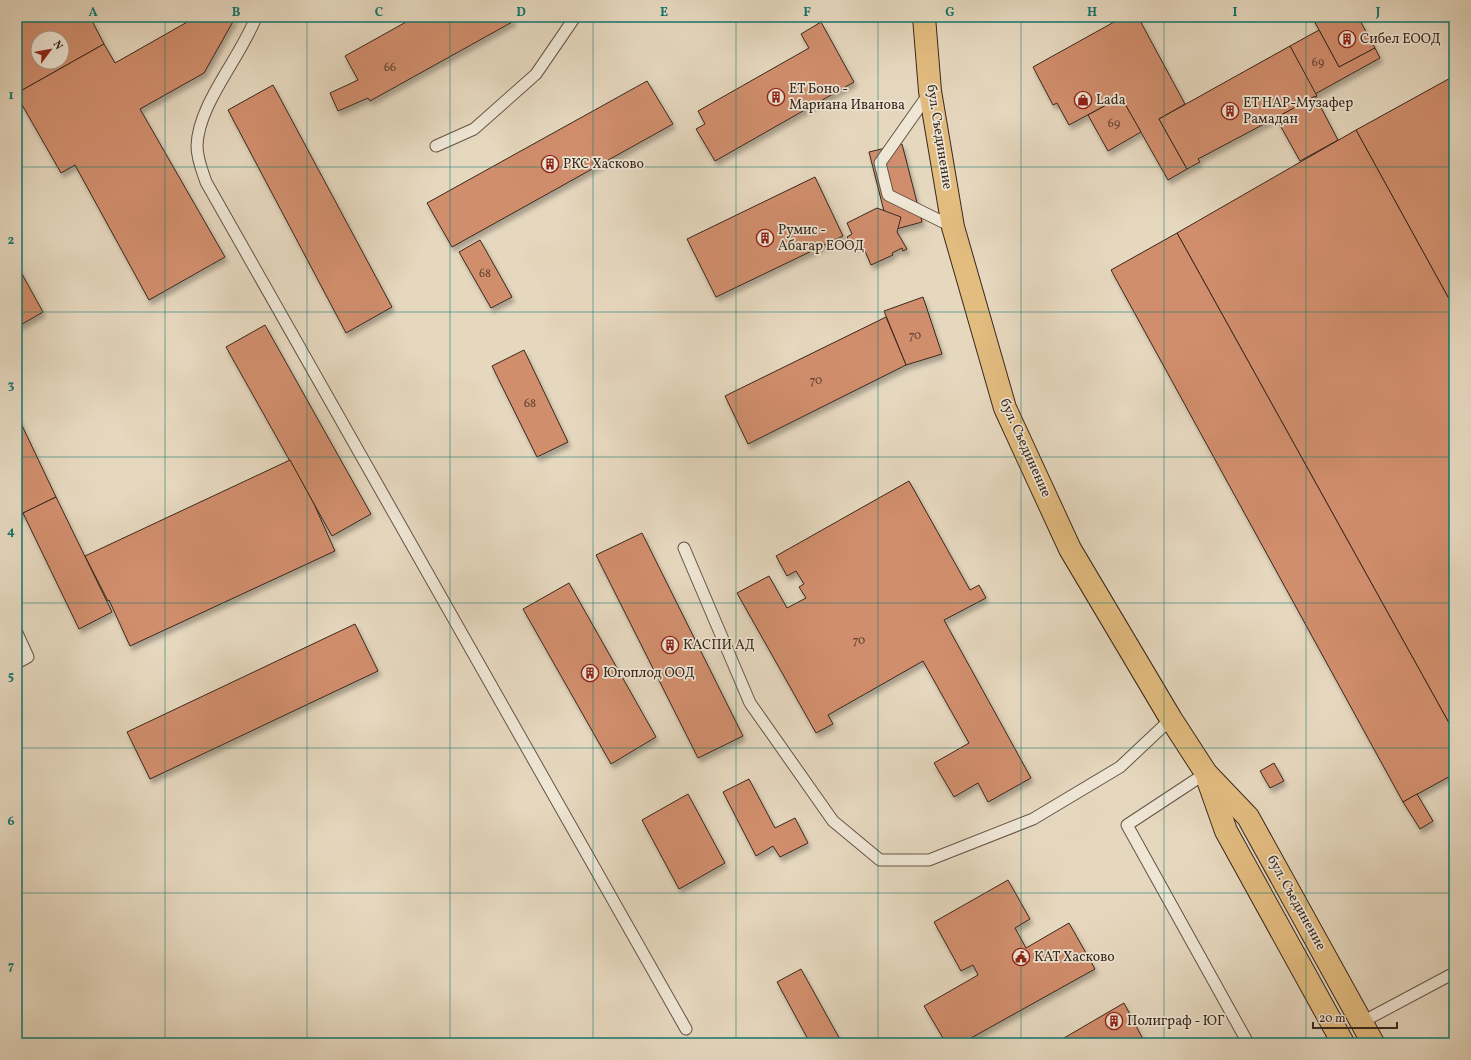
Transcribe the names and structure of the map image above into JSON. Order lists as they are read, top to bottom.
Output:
{
  "streets": {
    "main road": ["бул. Съединение"]
  },
  "places": {
    "building": [
      "Сибел ЕООД",
      "ЕТ Боно - Мариана Иванова",
      "ЕТ НАР-Музафер Рамадан",
      "РКС Хасково",
      "Румис - Абагар ЕООД",
      "КАСПИ АД",
      "Югоплод ООД",
      "Полиграф - ЮГ"
    ],
    "shop": ["Lada"],
    "public building": ["КАТ Хасково"]
  },
  "house_numbers": [
    "69",
    "66",
    "69",
    "68",
    "70",
    "70",
    "68",
    "70"
  ],
  "scale_bar": "20 m",
  "north": "top right",
  "grid": {
    "columns": [
      "A",
      "B",
      "C",
      "D",
      "E",
      "F",
      "G",
      "H",
      "I",
      "J"
    ],
    "rows": [
      "1",
      "2",
      "3",
      "4",
      "5",
      "6",
      "7"
    ]
  }
}
